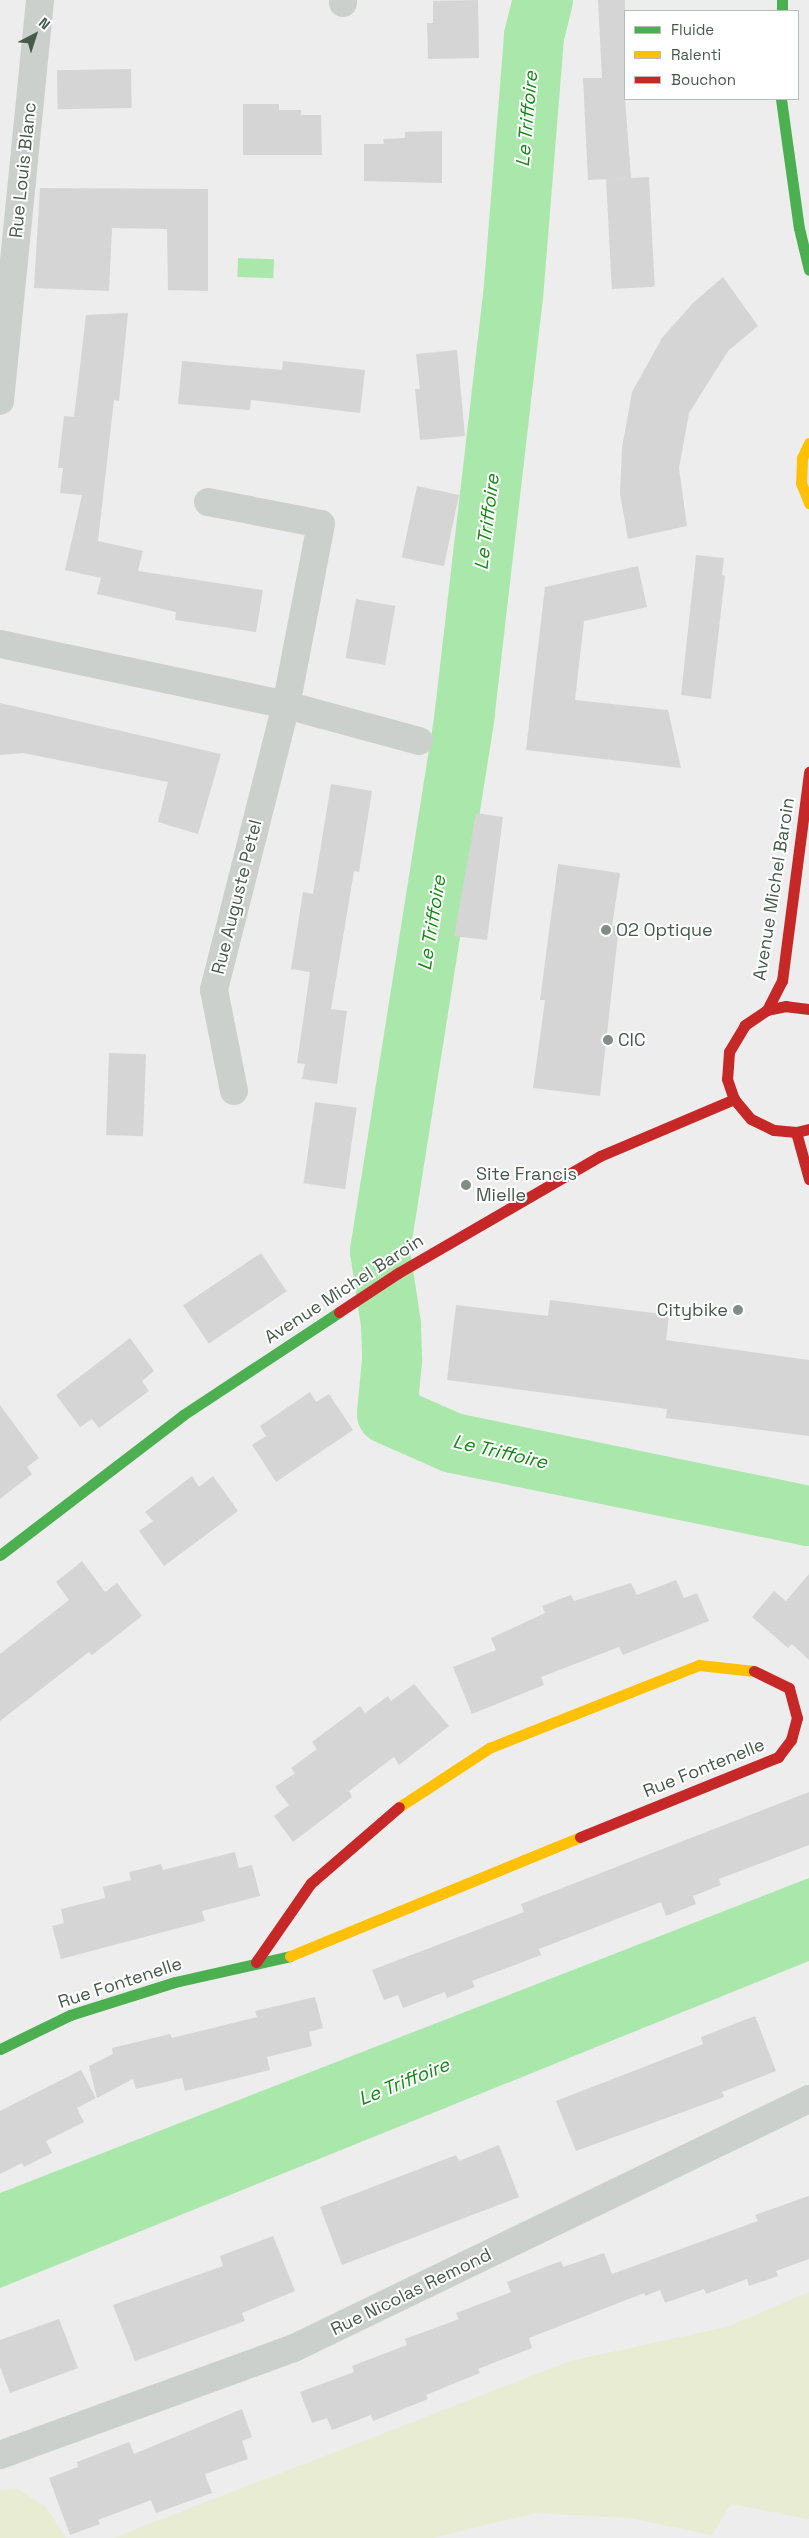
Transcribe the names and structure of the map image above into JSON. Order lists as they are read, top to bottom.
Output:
{
  "streets": {
    "street": [
      "Rue Louis Blanc",
      "Avenue Michel Baroin",
      "Rue Auguste Petel",
      "Rue Fontenelle",
      "Rue Nicolas Remond"
    ]
  },
  "water": ["Le Triffoire"],
  "places": [
    "O2 Optique",
    "CIC",
    "Site Francis Mielle",
    "Citybike"
  ],
  "legend": ["Fluide", "Ralenti", "Bouchon"],
  "north": "top right"
}
